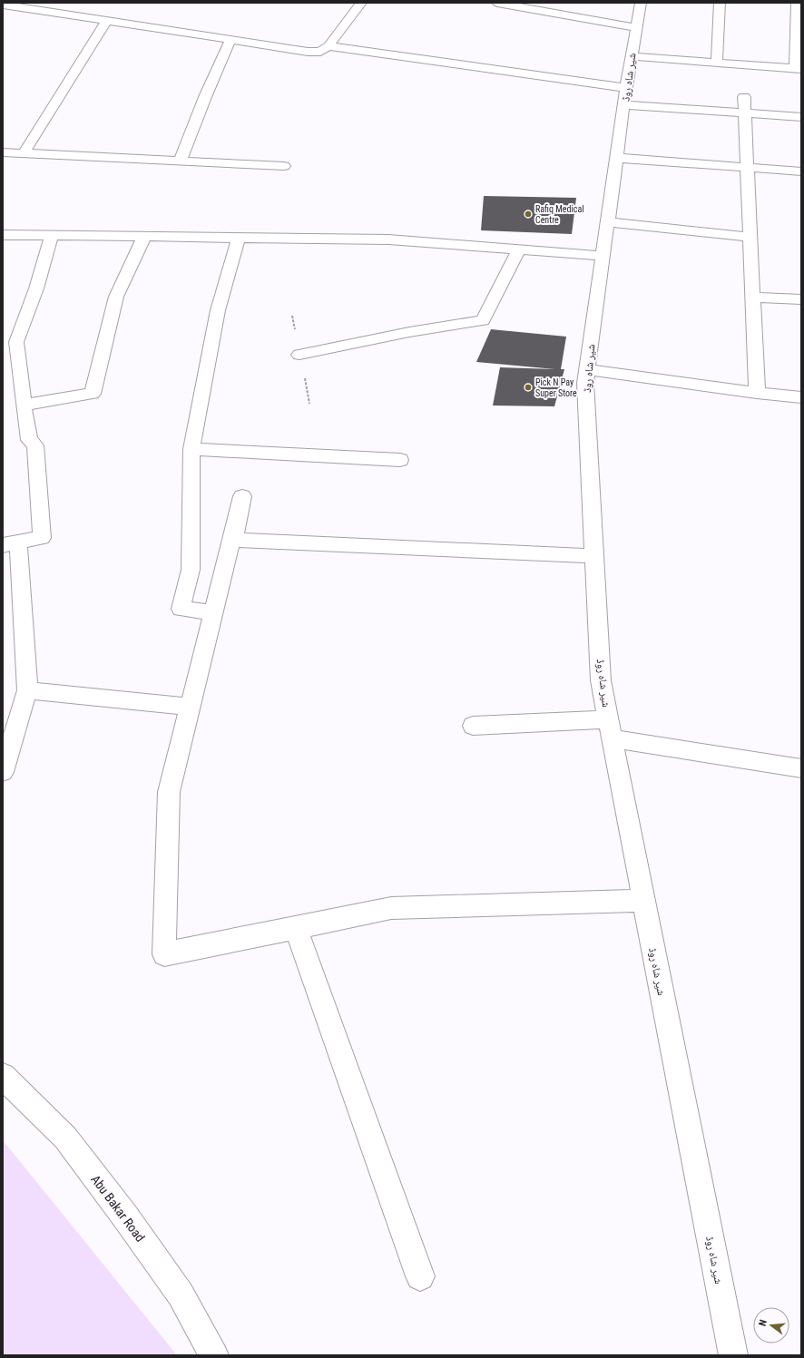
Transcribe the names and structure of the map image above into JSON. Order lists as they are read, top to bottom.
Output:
{
  "streets": {
    "street": ["شیر شاہ روڈ", "Abu Bakar Road"]
  },
  "places": ["Rafiq Medical Centre", "Pick N Pay Super Store"],
  "north": "left"
}
